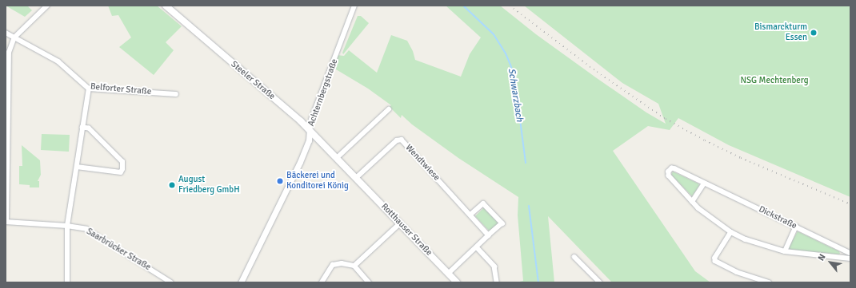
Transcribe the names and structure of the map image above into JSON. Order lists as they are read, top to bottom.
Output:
{
  "streets": {
    "main road": ["Steeler Straße", "Rotthauser Straße"],
    "street": [
      "Belforter Straße",
      "Achternbergstraße",
      "Wendtwiese",
      "Dickstraße",
      "Saarbrücker Straße"
    ]
  },
  "crossings": [
    ["Steeler Straße", "Achternbergstraße"],
    ["Steeler Straße", "Wendtwiese"],
    ["Steeler Straße", "Rotthauser Straße"],
    ["Wendtwiese", "Rotthauser Straße"]
  ],
  "water": ["Schwarzbach"],
  "parks": ["NSG Mechtenberg"],
  "places": ["Bismarckturm Essen", "Bäckerei und Konditorei König", "August Friedberg GmbH"],
  "north": "top left"
}
